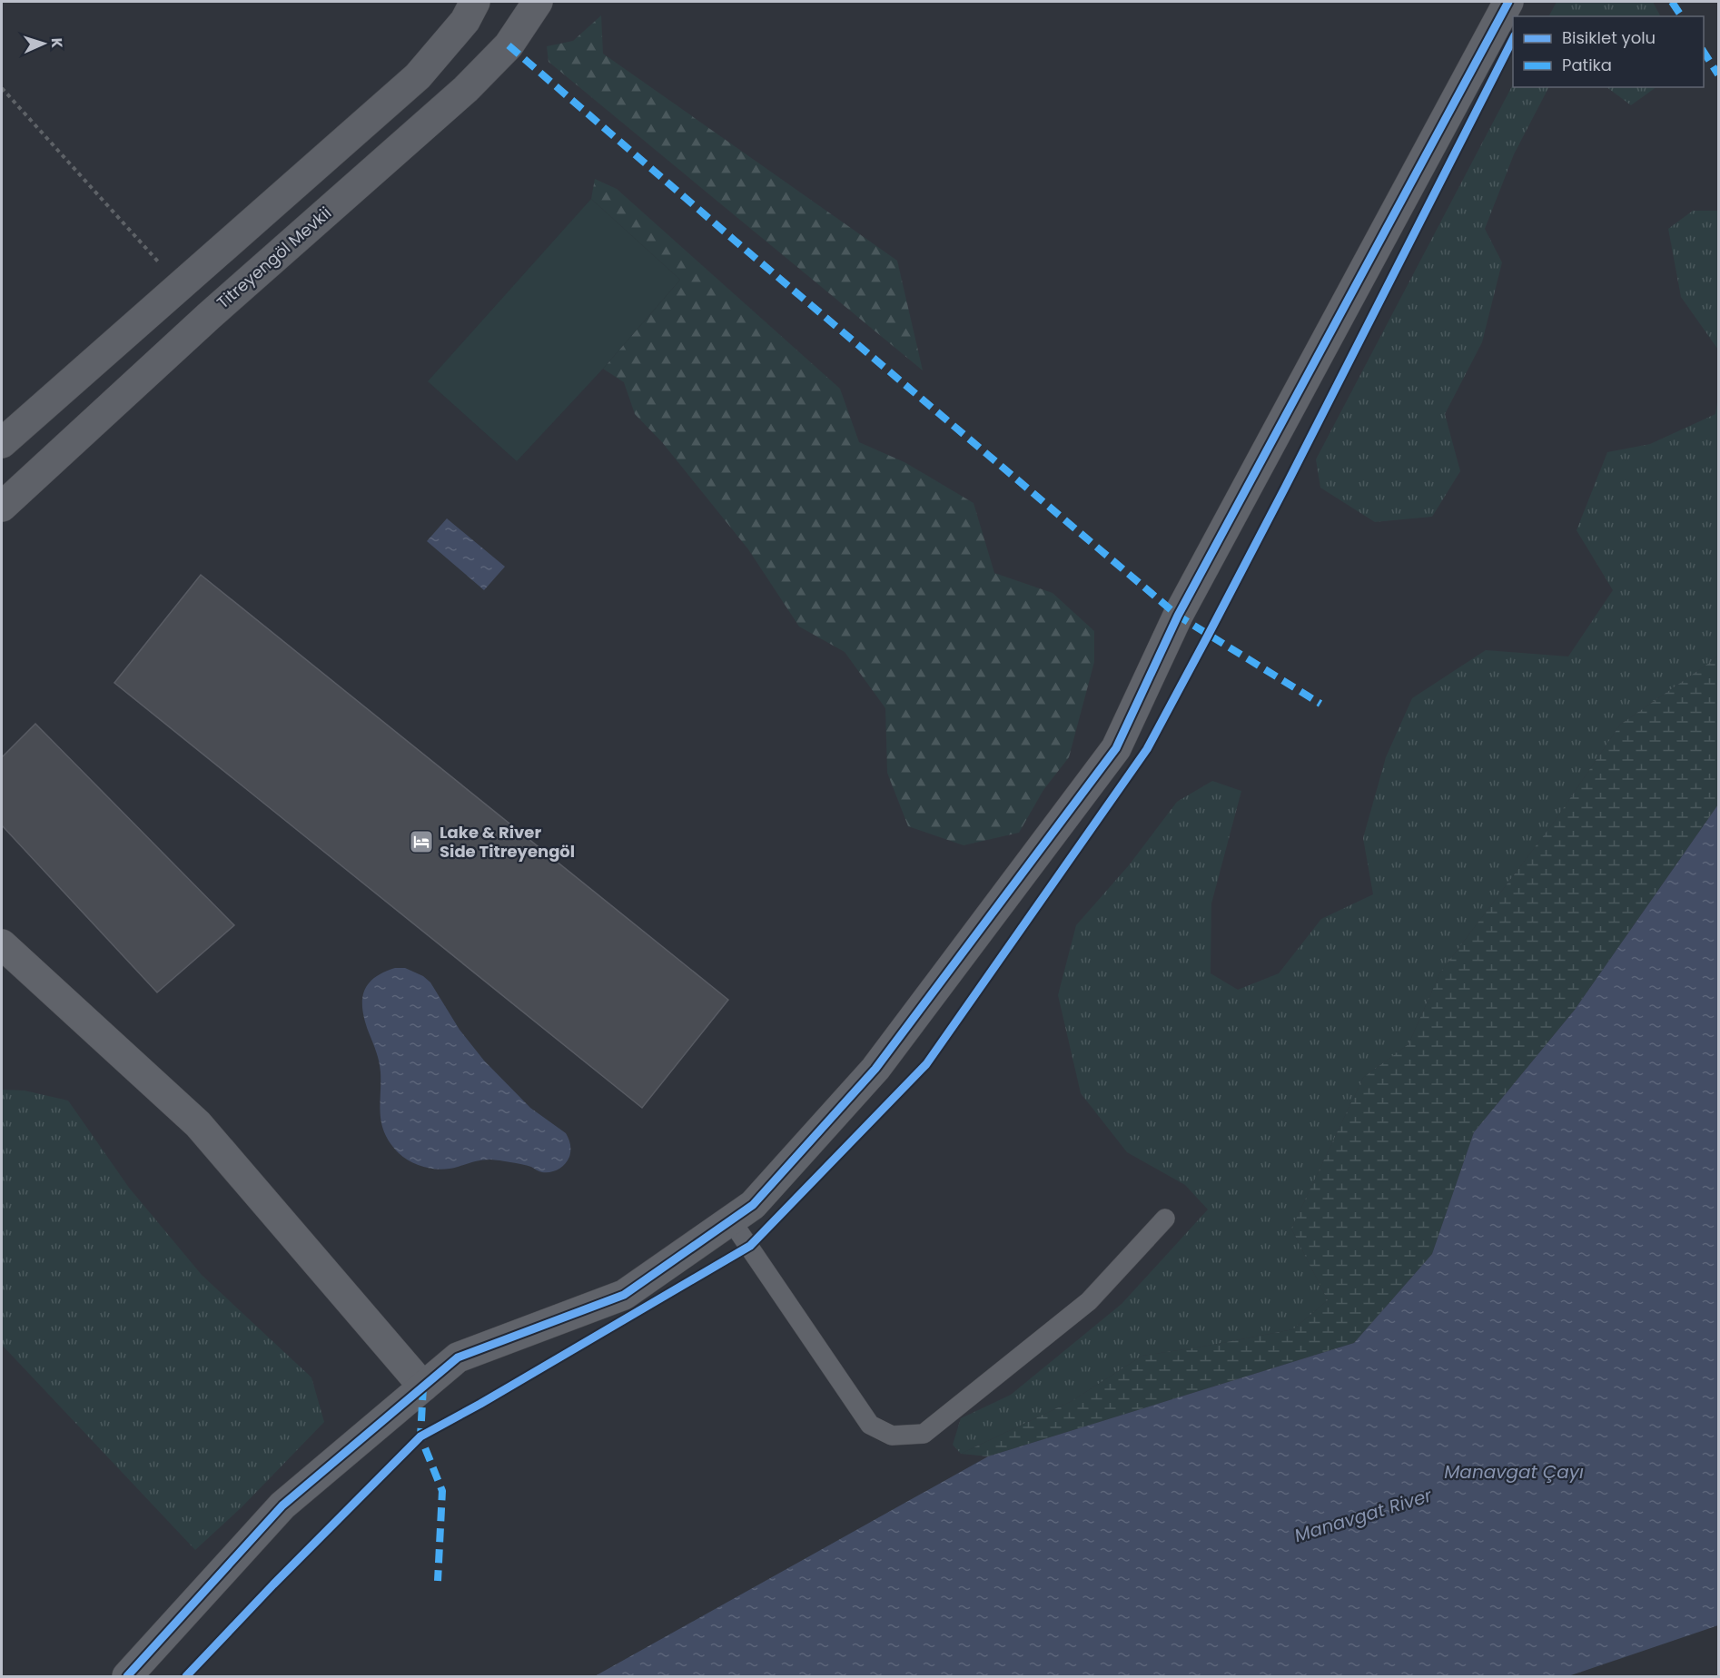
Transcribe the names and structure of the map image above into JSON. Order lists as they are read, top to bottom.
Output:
{
  "streets": {
    "street": ["Titreyengöl Mevkii"]
  },
  "water": ["Manavgat Çayı", "Manavgat River"],
  "places": {
    "hotel": ["Lake & River Side Titreyengöl"]
  },
  "legend": ["Bisiklet yolu", "Patika"],
  "north": "right"
}
